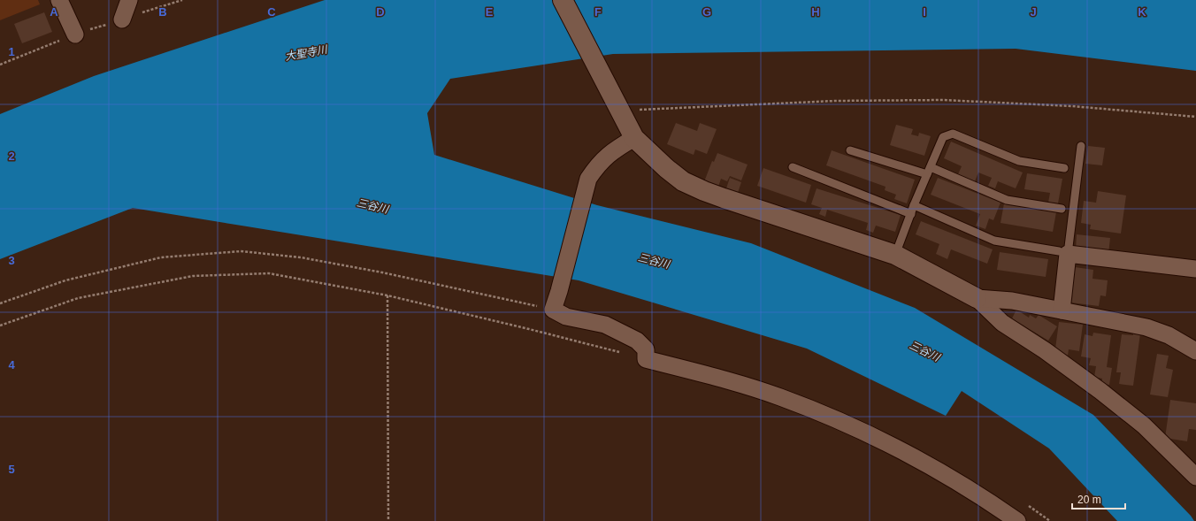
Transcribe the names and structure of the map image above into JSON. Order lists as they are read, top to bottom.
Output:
{
  "water": ["大聖寺川", "三谷川"],
  "scale_bar": "20 m",
  "grid": {
    "columns": [
      "A",
      "B",
      "C",
      "D",
      "E",
      "F",
      "G",
      "H",
      "I",
      "J",
      "K"
    ],
    "rows": [
      "1",
      "2",
      "3",
      "4",
      "5"
    ]
  }
}
